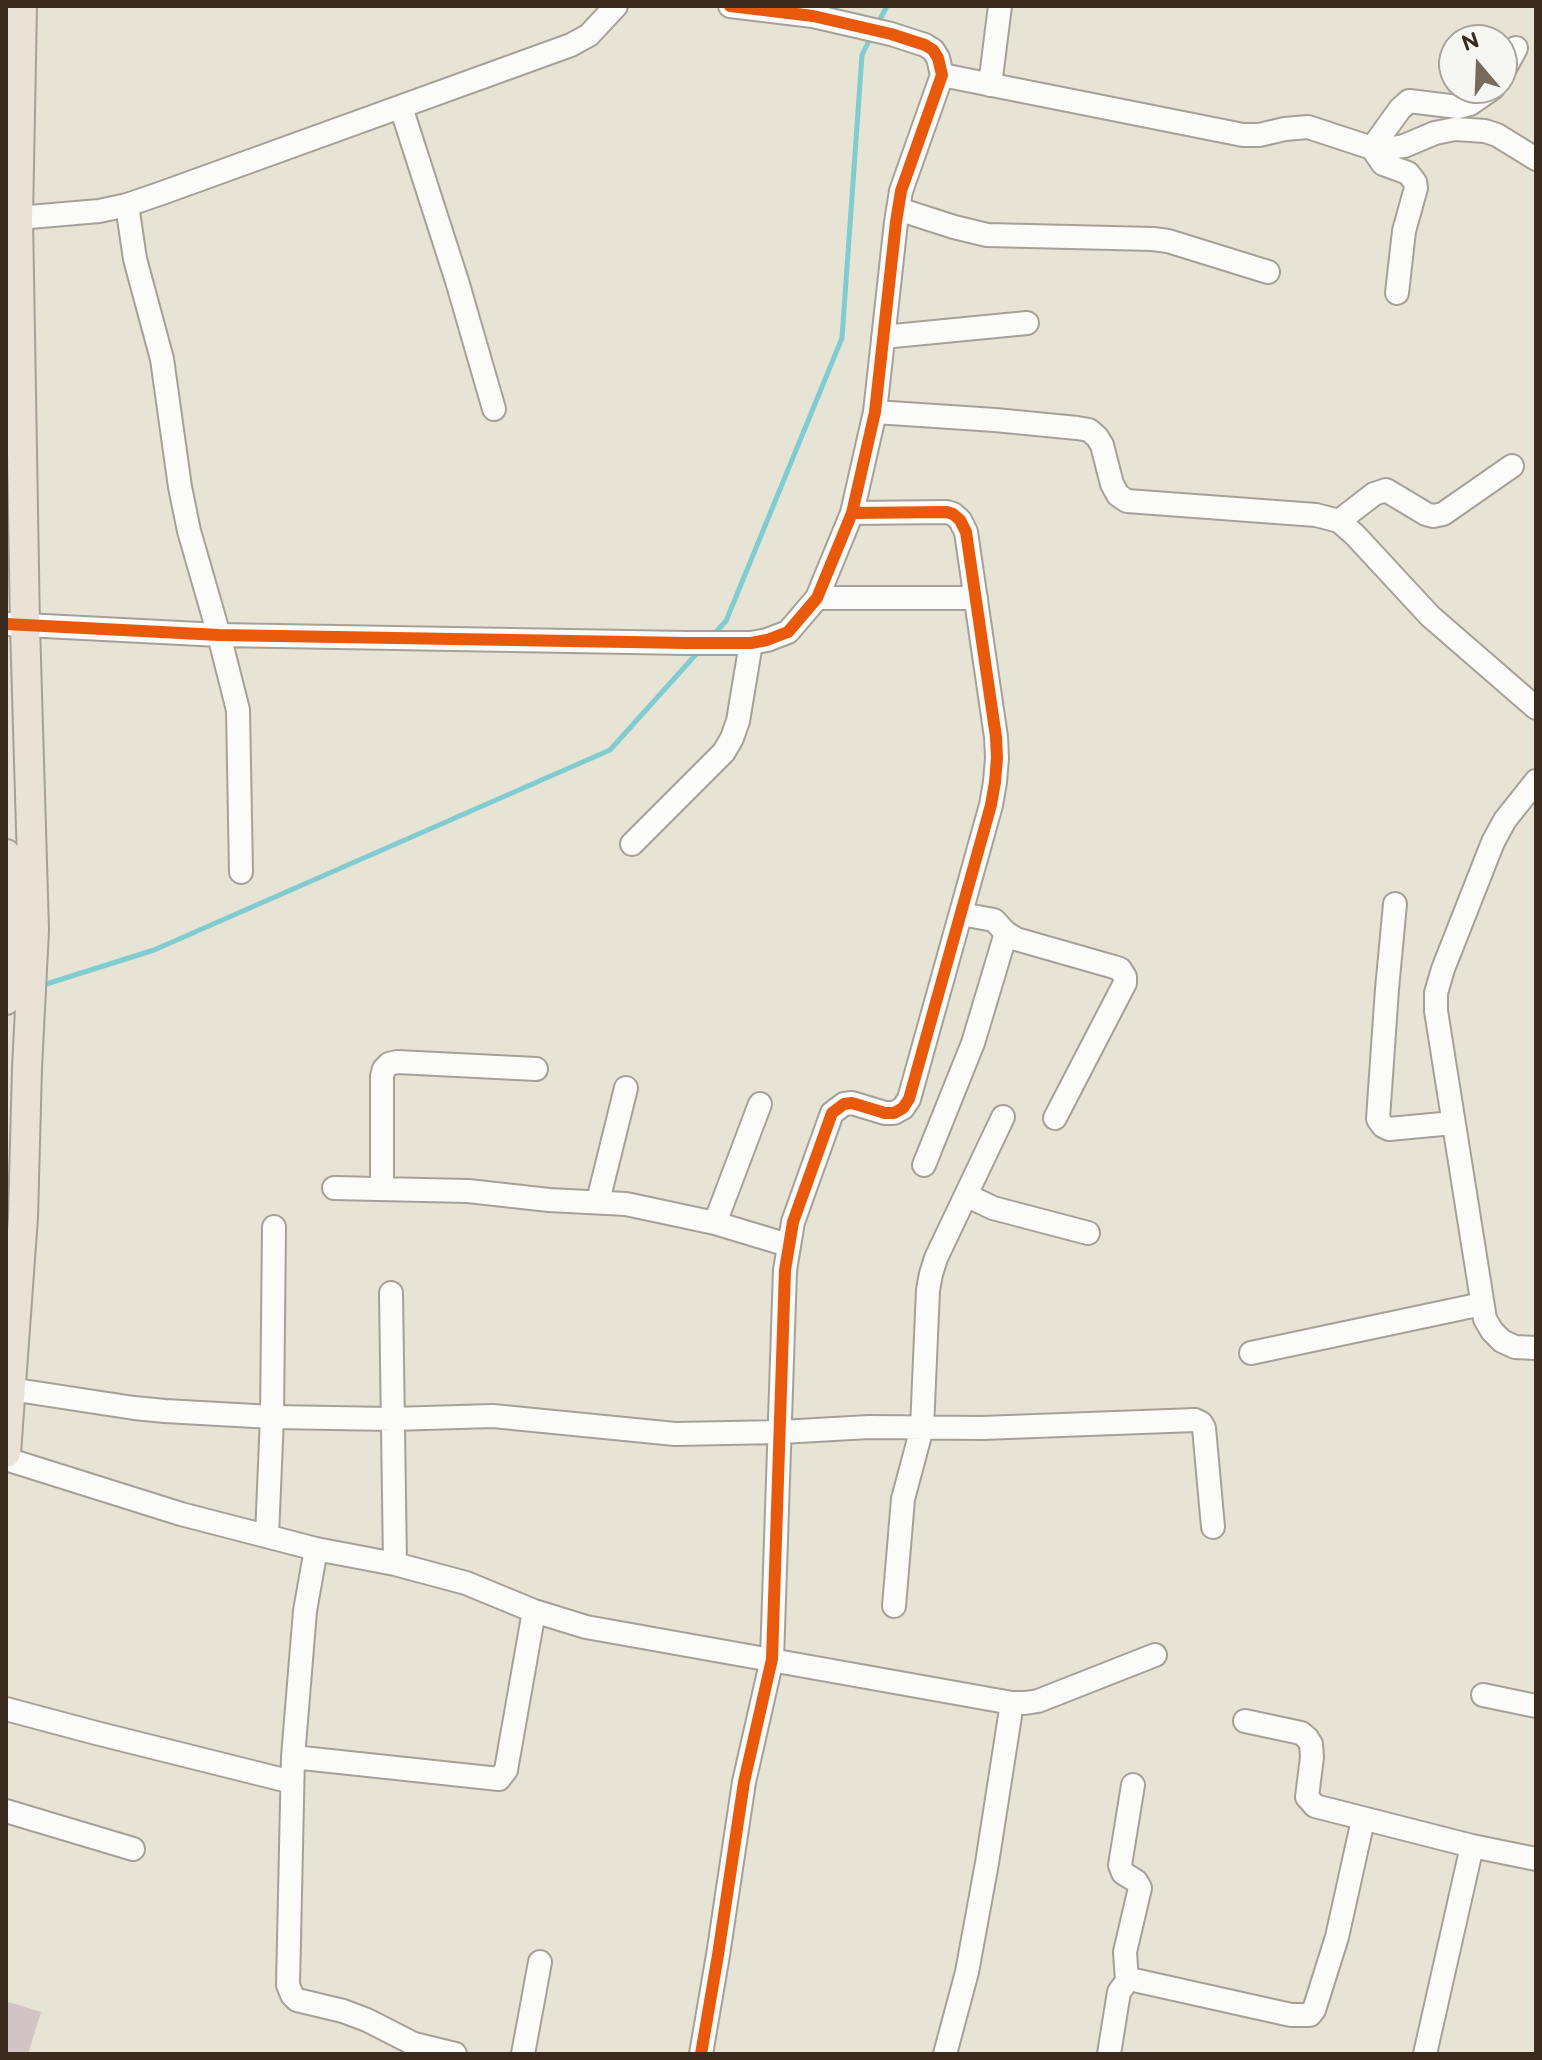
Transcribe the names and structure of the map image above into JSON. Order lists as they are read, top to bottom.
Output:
{
  "north": "top"
}
